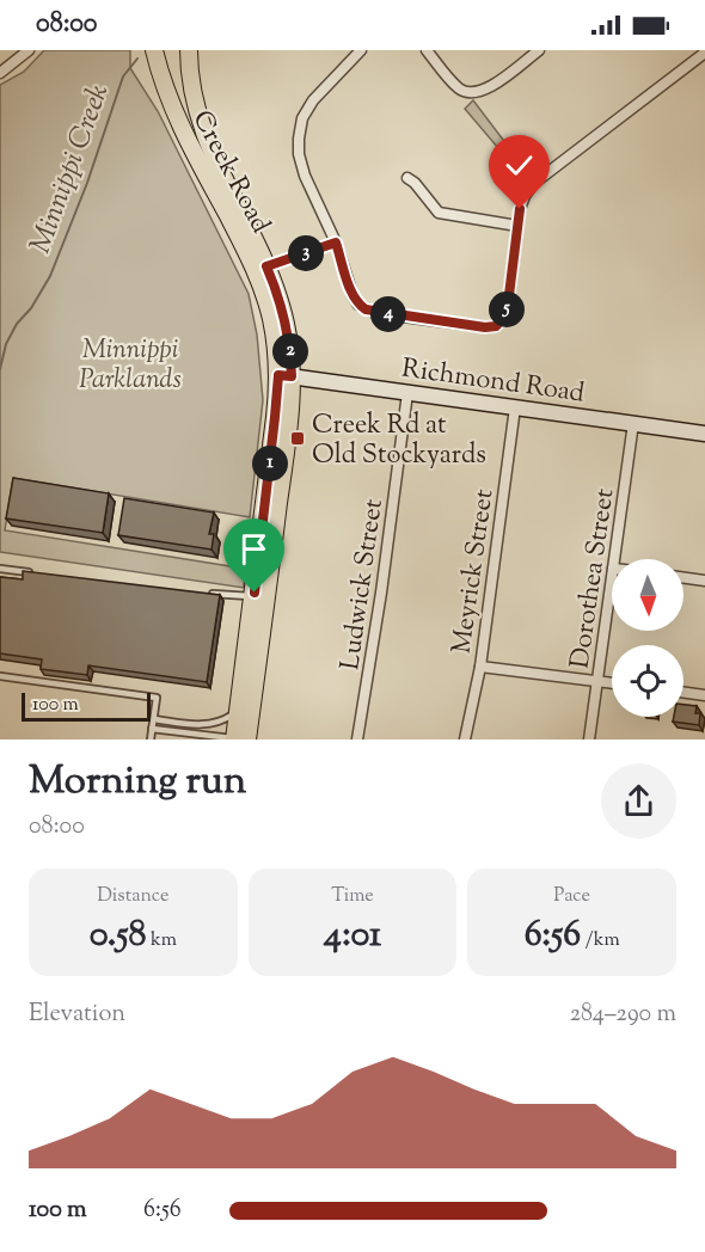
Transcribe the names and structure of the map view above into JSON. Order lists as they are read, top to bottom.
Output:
{
  "streets": {
    "main road": ["Creek Road", "Richmond Road"],
    "street": ["Meyrick Street", "Dorothea Street", "Ludwick Street"]
  },
  "crossings": [
    ["Creek Road", "Richmond Road"],
    ["Richmond Road", "Meyrick Street"],
    ["Richmond Road", "Dorothea Street"],
    ["Richmond Road", "Ludwick Street"]
  ],
  "water": ["Minnippi Creek"],
  "parks": ["Minnippi Parklands"],
  "places": {
    "transit": ["Creek Rd at Old Stockyards"]
  },
  "scale_bar": "100 m",
  "north": "bottom",
  "page": {
    "status": "08:00",
    "pins": [
      "3",
      "5",
      "4",
      "2",
      "1"
    ],
    "scale": "100 m",
    "heading": ["Morning run", "08:00"],
    "stats": [
      ["Distance", "0.58 km"],
      ["Time", "4:01"],
      ["Pace", "6:56 /km"]
    ],
    "chart": ["Elevation", "284–290 m"],
    "list": [
      {
        "name": "100 m",
        "note": "6:56"
      }
    ]
  }
}
